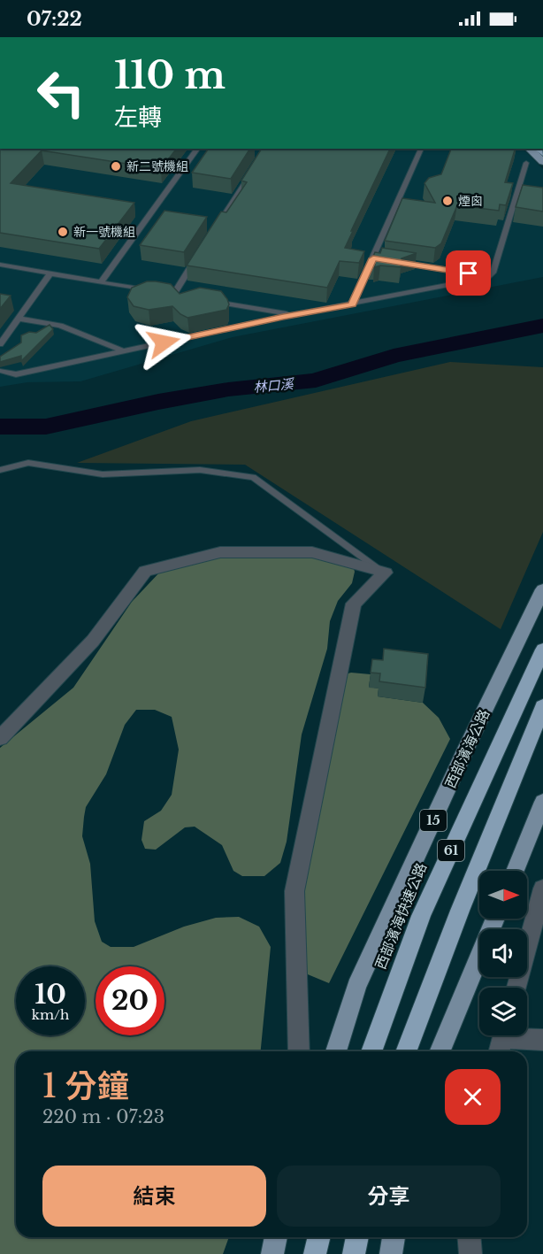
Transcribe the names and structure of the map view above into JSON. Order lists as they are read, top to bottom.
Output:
{
  "streets": {
    "highway": ["61", "西部濱海快速公路"],
    "main road": ["西部濱海公路", "15"]
  },
  "water": ["林口溪"],
  "places": ["新二號機組", "煙囪", "新一號機組"],
  "north": "right",
  "page": {
    "status": "07:22",
    "turn": ["110 m", "左轉"],
    "speed": "10 km/h",
    "limit": "20",
    "heading": ["1 分鐘", "220 m · 07:23"],
    "buttons": ["結束", "分享"]
  }
}
